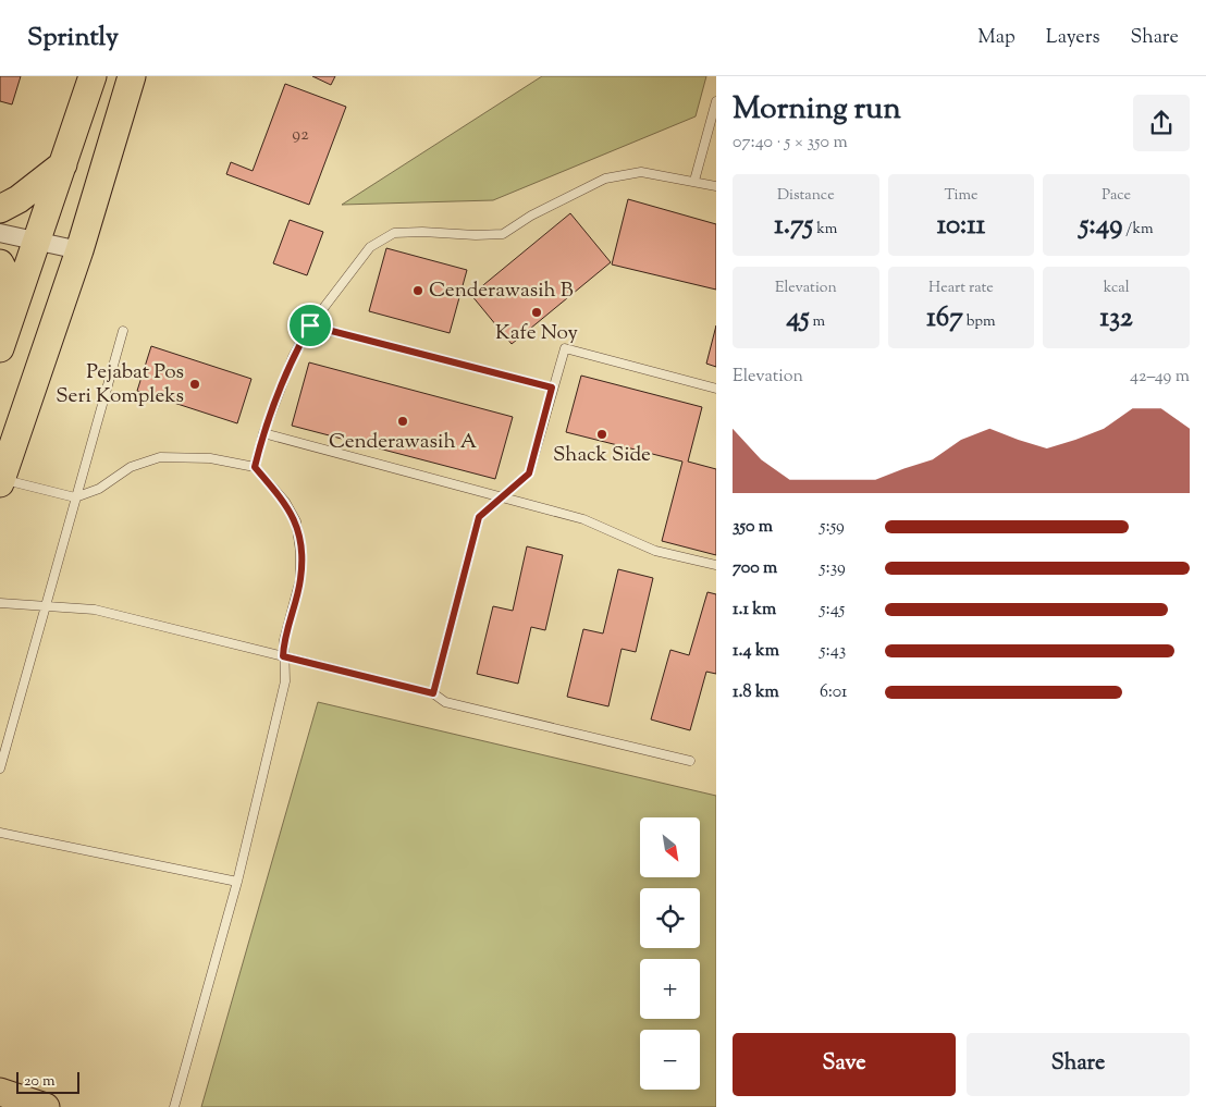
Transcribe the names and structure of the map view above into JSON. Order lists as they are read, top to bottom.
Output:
{
  "places": [
    "Cenderawasih B",
    "Kafe Noy",
    "Pejabat Pos Seri Kompleks",
    "Cenderawasih A",
    "Shack Side"
  ],
  "house_numbers": ["92"],
  "scale_bar": "20 m",
  "north": "bottom right",
  "page": {
    "header": "Sprintly",
    "nav": ["Map", "Layers", "Share"],
    "heading": ["Morning run", "07:40 · 5 × 350 m"],
    "stats": [
      ["Distance", "1.75 km"],
      ["Time", "10:11"],
      ["Pace", "5:49 /km"],
      ["Elevation", "45 m"],
      ["Heart rate", "167 bpm"],
      ["kcal", "132"]
    ],
    "chart": ["Elevation", "42–49 m"],
    "list": [
      {
        "name": "350 m",
        "note": "5:59"
      },
      {
        "name": "700 m",
        "note": "5:39"
      },
      {
        "name": "1.1 km",
        "note": "5:45"
      },
      {
        "name": "1.4 km",
        "note": "5:43"
      },
      {
        "name": "1.8 km",
        "note": "6:01"
      }
    ],
    "map_buttons": ["+", "−"],
    "buttons": ["Save", "Share"],
    "scale": "20 m"
  }
}
